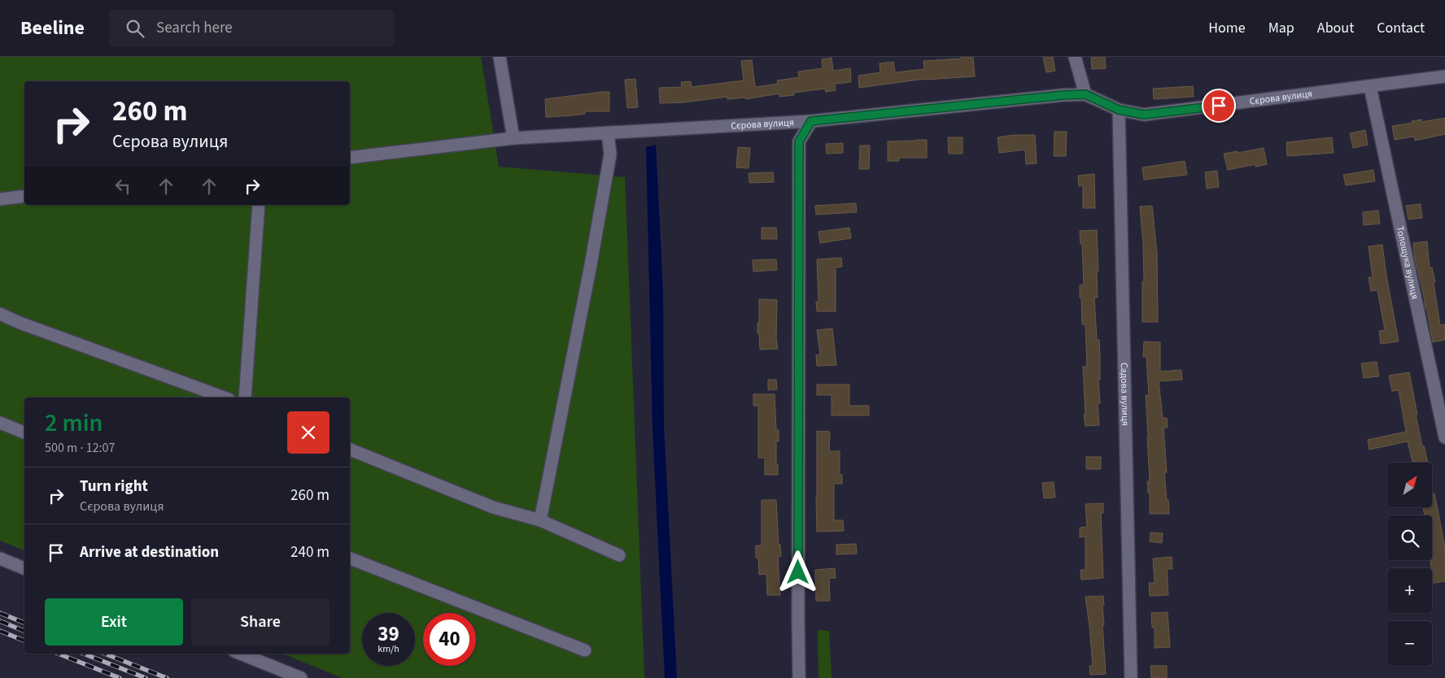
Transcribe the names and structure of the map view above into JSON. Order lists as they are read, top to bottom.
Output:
{
  "streets": {
    "street": ["Сєрова вулиця", "Толощука вулиця", "Садова вулиця"]
  },
  "crossings": [
    ["Сєрова вулиця", "Толощука вулиця"],
    ["Сєрова вулиця", "Садова вулиця"]
  ],
  "north": "top right",
  "page": {
    "header": "Beeline",
    "search": "Search here",
    "nav": [
      "Home",
      "Map",
      "About",
      "Contact"
    ],
    "turn": ["260 m", "Сєрова вулиця"],
    "heading": ["2 min", "500 m · 12:07"],
    "map_buttons": ["+", "−"],
    "list": [
      {
        "name": "Turn right",
        "note": "Сєрова вулиця",
        "value": "260 m"
      },
      {
        "name": "Arrive at destination",
        "value": "240 m"
      }
    ],
    "buttons": ["Exit", "Share"],
    "speed": "39 km/h",
    "limit": "40"
  }
}
